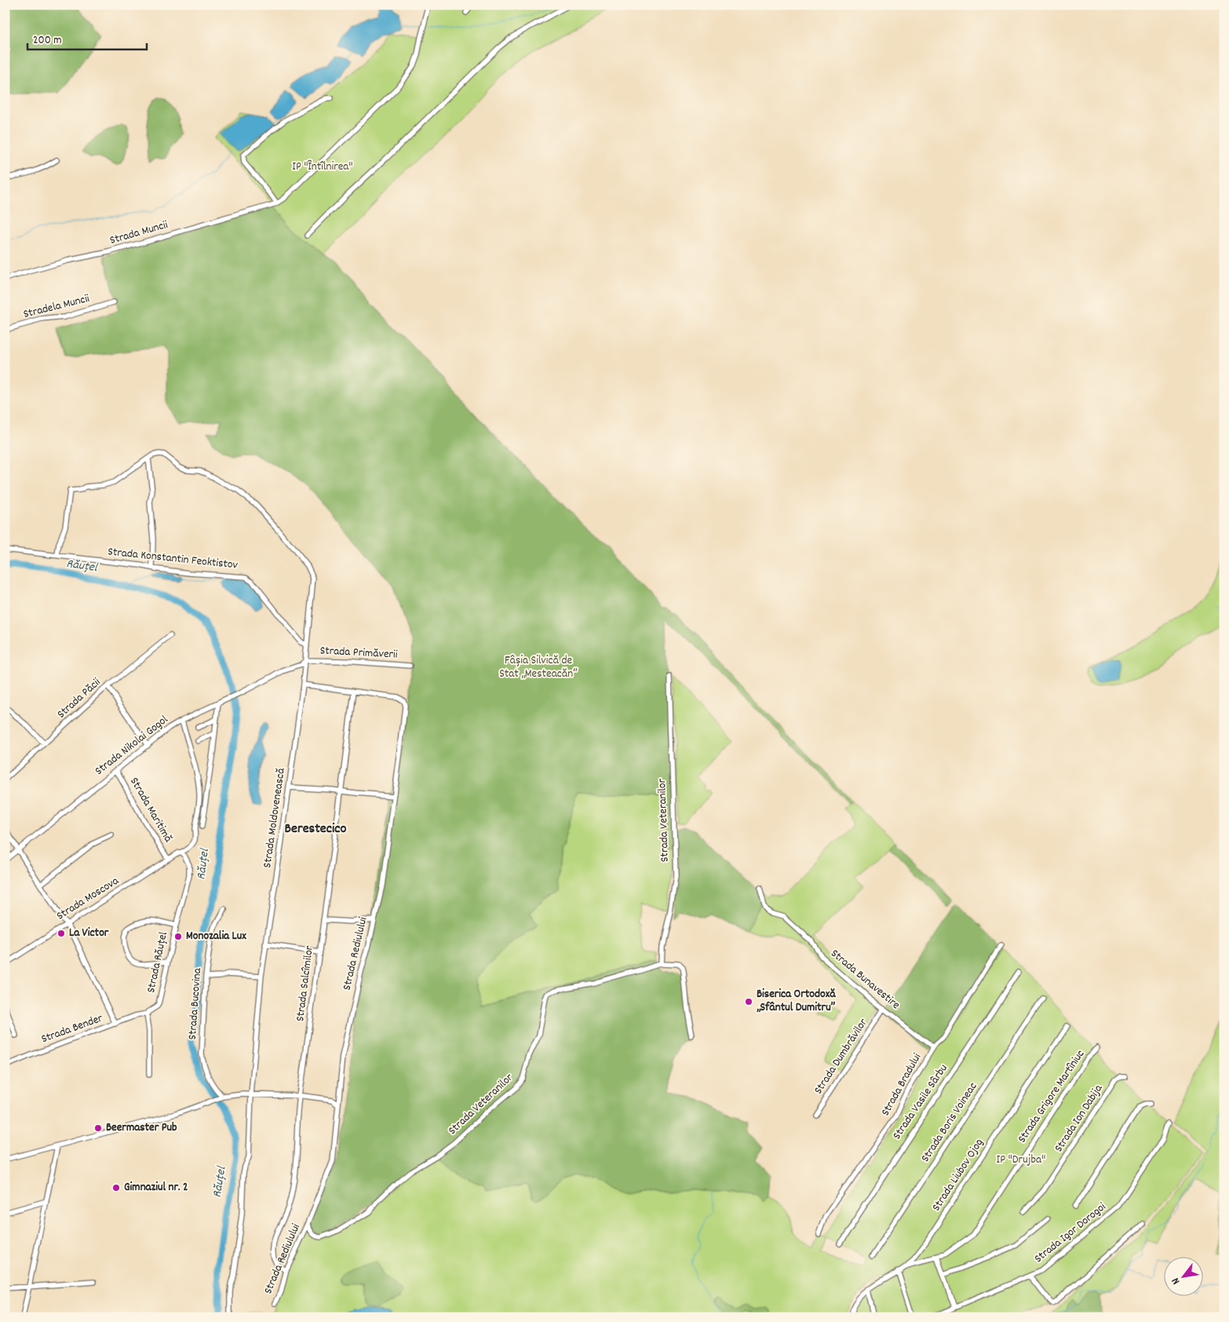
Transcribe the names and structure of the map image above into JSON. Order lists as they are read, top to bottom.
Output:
{
  "streets": {
    "street": [
      "Strada Muncii",
      "Stradela Muncii",
      "Strada Konstantin Feoktistov",
      "Strada Primăverii",
      "Strada Păcii",
      "Strada Nikolai Gogol",
      "Strada Maritimă",
      "Strada Moldovenească",
      "Strada Veteranilor",
      "Strada Moscova",
      "Strada Rediulului",
      "Strada Răuțel",
      "Strada Bunavestire",
      "Strada Salcîmilor",
      "Strada Bucovina",
      "Strada Bender",
      "Strada Dumbrăvilor",
      "Strada Bradului",
      "Strada Grigore Martîniuc",
      "Strada Vasile Sârbu",
      "Strada Ion Dabija",
      "Strada Boris Voineac",
      "Strada Liubov Ojog",
      "Strada Igor Dorogoi"
    ]
  },
  "crossings": [
    ["Strada Konstantin Feoktistov", "Strada Moldovenească"],
    ["Strada Primăverii", "Strada Nikolai Gogol"],
    ["Strada Primăverii", "Strada Moldovenească"],
    ["Strada Nikolai Gogol", "Strada Maritimă"],
    ["Strada Nikolai Gogol", "Strada Moldovenească"],
    ["Strada Maritimă", "Strada Moscova"],
    ["Strada Moldovenească", "Strada Rediulului"],
    ["Strada Veteranilor", "Strada Rediulului"],
    ["Strada Moscova", "Strada Răuțel"],
    ["Strada Rediulului", "Strada Salcîmilor"],
    ["Strada Răuțel", "Strada Bender"],
    ["Strada Bunavestire", "Strada Dumbrăvilor"],
    ["Strada Bunavestire", "Strada Bradului"],
    ["Strada Grigore Martîniuc", "Strada Liubov Ojog"]
  ],
  "districts": ["Berestecico"],
  "water": ["Răuțel"],
  "parks": ["IP \"Întîlnirea\"", "Fâșia Silvică de Stat „Mesteacăn“", "IP \"Drujba\""],
  "places": [
    "La Victor",
    "Monozalia Lux",
    "Biserica Ortodoxă „Sfântul Dumitru”",
    "Beermaster Pub",
    "Gimnaziul nr. 2"
  ],
  "scale_bar": "200 m",
  "north": "bottom left"
}
